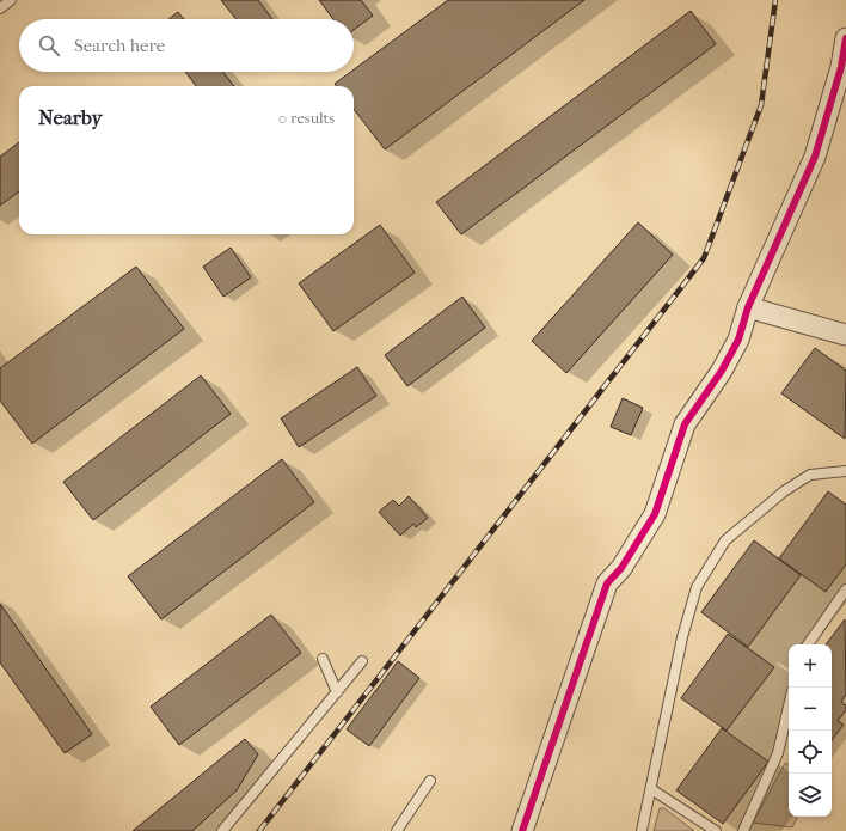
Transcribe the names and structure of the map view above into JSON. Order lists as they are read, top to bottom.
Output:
{
  "page": {
    "search": "Search here",
    "heading": ["Nearby", "0 results"],
    "map_buttons": ["+", "−"]
  }
}
